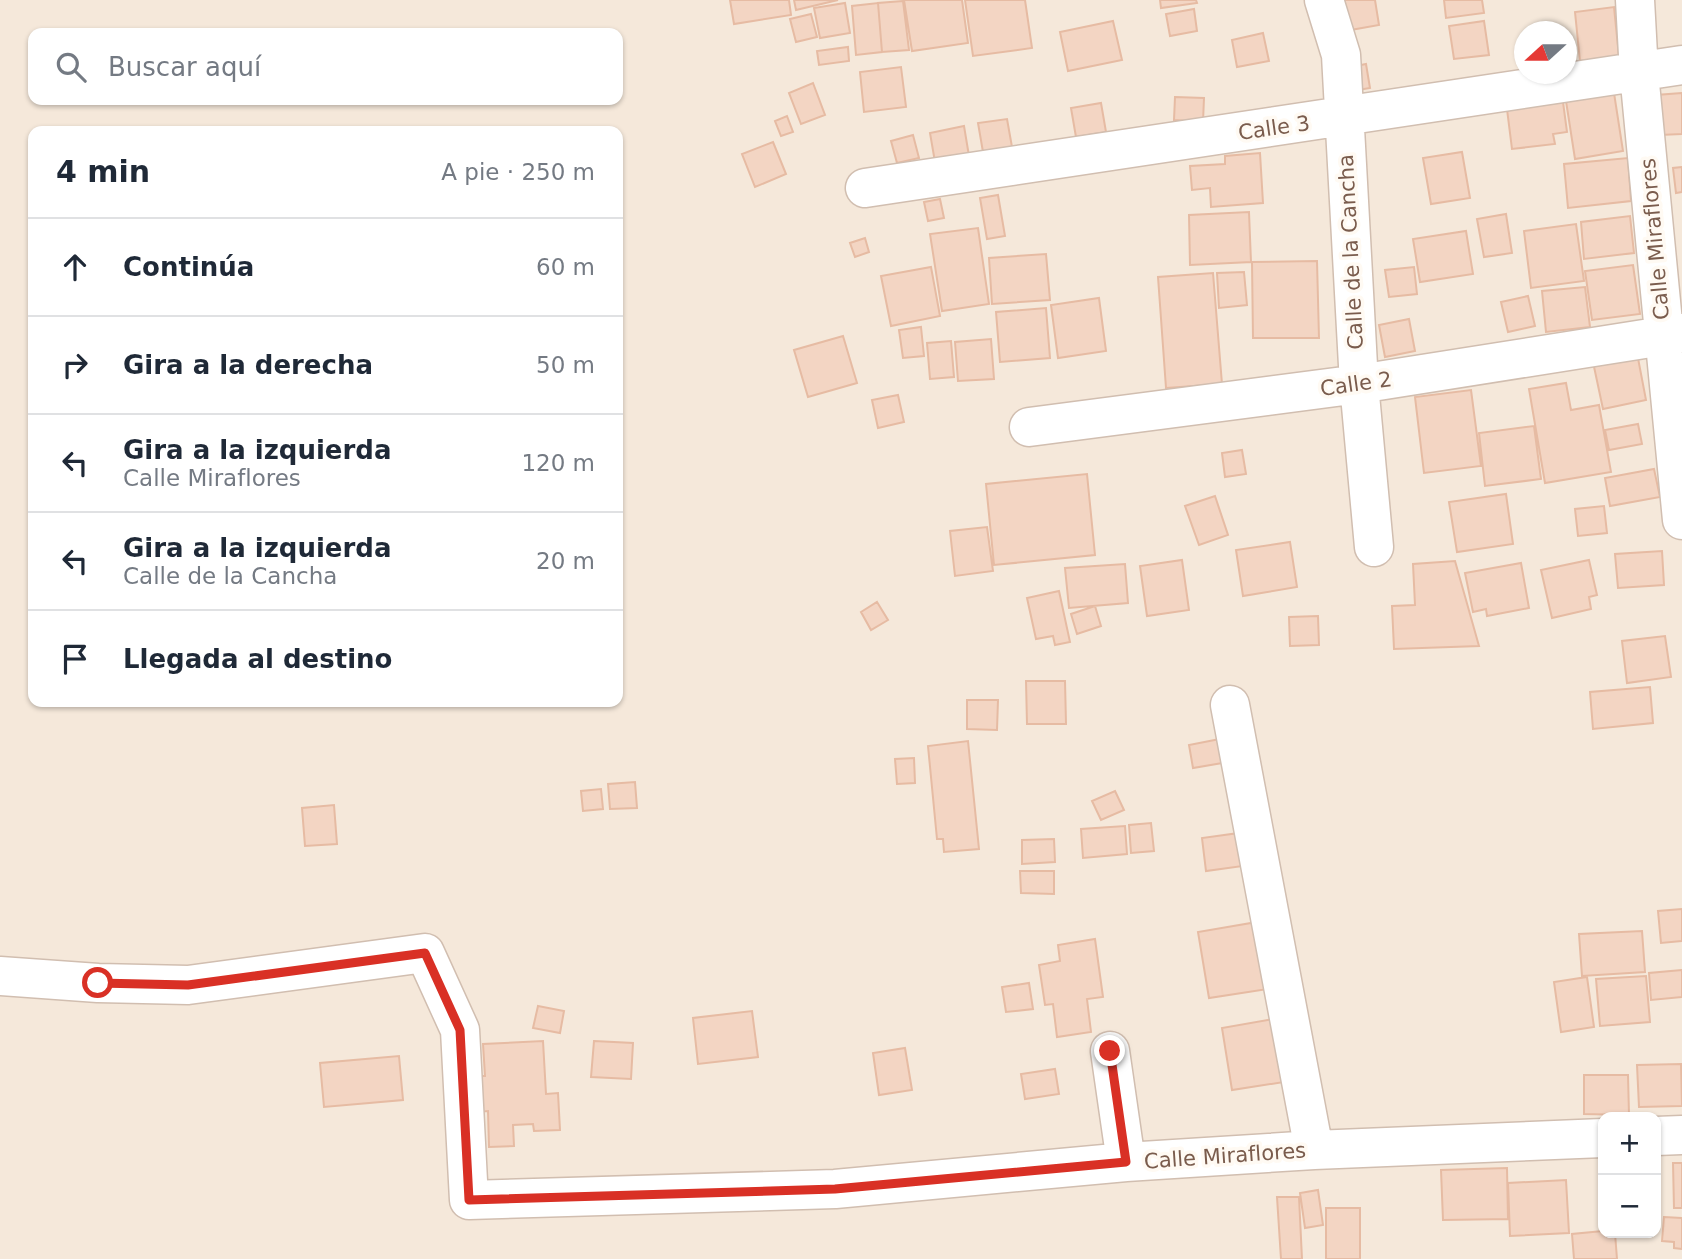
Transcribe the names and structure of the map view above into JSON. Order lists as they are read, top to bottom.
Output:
{
  "streets": {
    "street": [
      "Calle 3",
      "Calle Miraflores",
      "Calle de la Cancha",
      "Calle 2"
    ]
  },
  "crossings": [
    ["Calle 3", "Calle Miraflores"],
    ["Calle 3", "Calle de la Cancha"],
    ["Calle Miraflores", "Calle 2"],
    ["Calle de la Cancha", "Calle 2"]
  ],
  "north": "left",
  "page": {
    "search": "Buscar aquí",
    "heading": ["4 min", "A pie · 250 m"],
    "list": [
      ["Continúa", "60 m"],
      ["Gira a la derecha", "50 m"],
      ["Gira a la izquierda", "Calle Miraflores", "120 m"],
      ["Gira a la izquierda", "Calle de la Cancha", "20 m"],
      "Llegada al destino"
    ],
    "map_buttons": ["+", "−"]
  }
}
